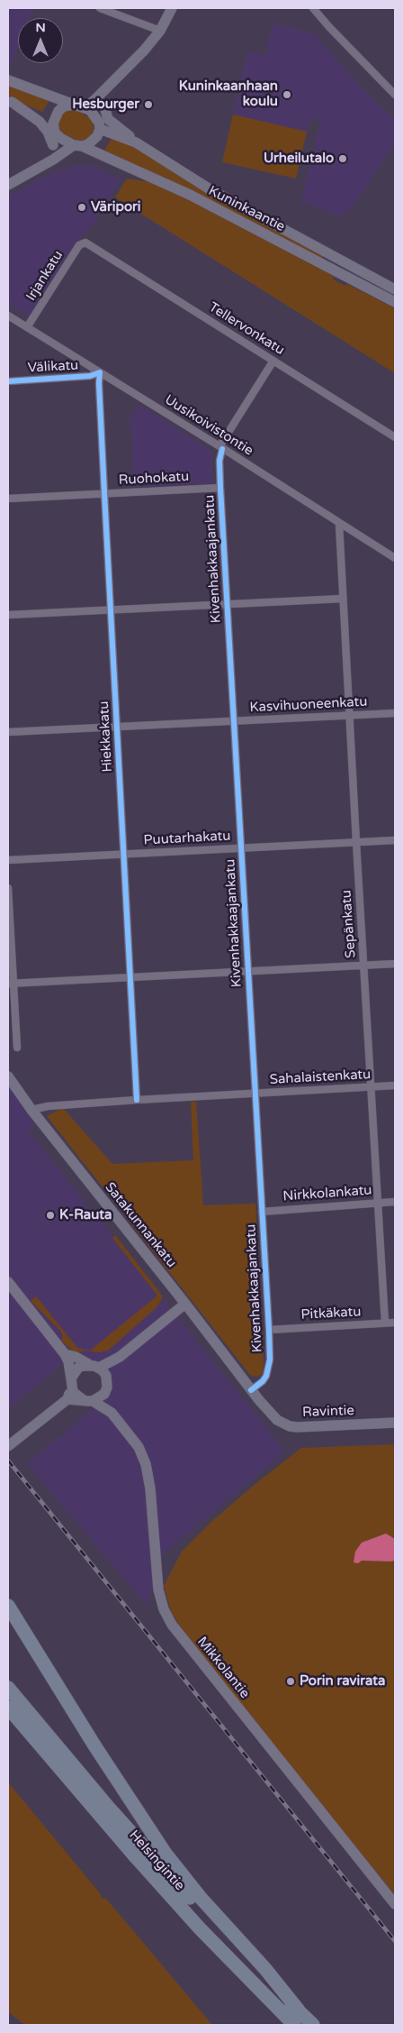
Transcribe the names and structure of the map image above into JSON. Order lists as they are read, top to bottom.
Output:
{
  "streets": {
    "highway": ["Helsingintie"],
    "main road": [
      "Kuninkaantie",
      "Satakunnankatu",
      "Ravintie",
      "Mikkolantie"
    ],
    "street": [
      "Irjankatu",
      "Tellervonkatu",
      "Välikatu",
      "Uusikoivistontie",
      "Ruohokatu",
      "Kivenhakkaajankatu",
      "Kasvihuoneenkatu",
      "Hiekkakatu",
      "Puutarhakatu",
      "Sepänkatu",
      "Sahalaistenkatu",
      "Nirkkolankatu",
      "Pitkäkatu"
    ]
  },
  "crossings": [
    ["Irjankatu", "Tellervonkatu"],
    ["Irjankatu", "Uusikoivistontie"],
    ["Välikatu", "Uusikoivistontie"],
    ["Välikatu", "Hiekkakatu"],
    ["Uusikoivistontie", "Kivenhakkaajankatu"],
    ["Uusikoivistontie", "Hiekkakatu"],
    ["Uusikoivistontie", "Sepänkatu"],
    ["Ruohokatu", "Kivenhakkaajankatu"],
    ["Ruohokatu", "Hiekkakatu"],
    ["Kivenhakkaajankatu", "Kasvihuoneenkatu"],
    ["Kivenhakkaajankatu", "Puutarhakatu"],
    ["Kivenhakkaajankatu", "Sahalaistenkatu"],
    ["Kivenhakkaajankatu", "Nirkkolankatu"],
    ["Kivenhakkaajankatu", "Satakunnankatu"],
    ["Kivenhakkaajankatu", "Pitkäkatu"],
    ["Kivenhakkaajankatu", "Ravintie"],
    ["Kasvihuoneenkatu", "Hiekkakatu"],
    ["Kasvihuoneenkatu", "Sepänkatu"],
    ["Hiekkakatu", "Puutarhakatu"],
    ["Hiekkakatu", "Sahalaistenkatu"],
    ["Puutarhakatu", "Sepänkatu"],
    ["Sepänkatu", "Sahalaistenkatu"],
    ["Sepänkatu", "Nirkkolankatu"],
    ["Sepänkatu", "Pitkäkatu"],
    ["Sahalaistenkatu", "Satakunnankatu"],
    ["Satakunnankatu", "Ravintie"]
  ],
  "places": [
    "Kuninkaanhaan koulu",
    "Hesburger",
    "Urheilutalo",
    "Väripori",
    "K-Rauta",
    "Porin ravirata"
  ],
  "north": "top"
}
